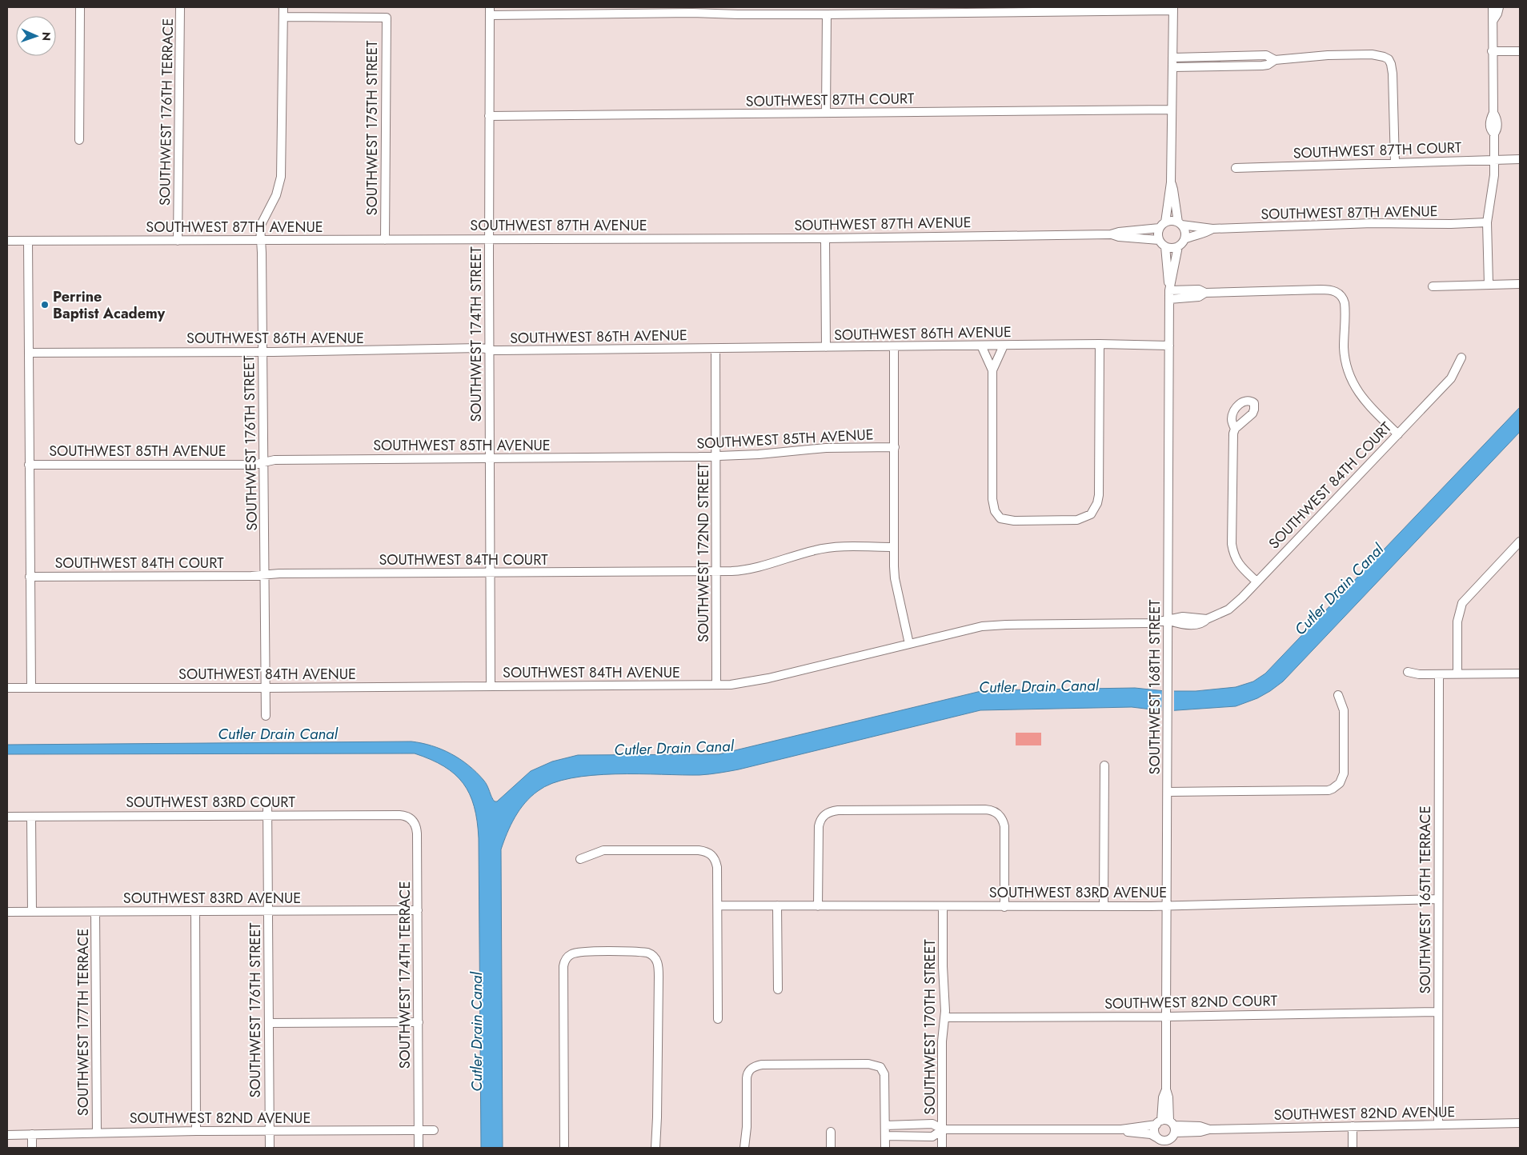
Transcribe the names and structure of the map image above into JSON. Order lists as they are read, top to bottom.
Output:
{
  "streets": {
    "street": [
      "SOUTHWEST 87TH COURT",
      "SOUTHWEST 176TH TERRACE",
      "SOUTHWEST 175TH STREET",
      "SOUTHWEST 87TH AVENUE",
      "SOUTHWEST 86TH AVENUE",
      "SOUTHWEST 174TH STREET",
      "SOUTHWEST 85TH AVENUE",
      "SOUTHWEST 176TH STREET",
      "SOUTHWEST 84TH COURT",
      "SOUTHWEST 172ND STREET",
      "SOUTHWEST 84TH AVENUE",
      "SOUTHWEST 168TH STREET",
      "SOUTHWEST 83RD COURT",
      "SOUTHWEST 83RD AVENUE",
      "SOUTHWEST 165TH TERRACE",
      "SOUTHWEST 174TH TERRACE",
      "SOUTHWEST 82ND COURT",
      "SOUTHWEST 177TH TERRACE",
      "SOUTHWEST 170TH STREET",
      "SOUTHWEST 82ND AVENUE"
    ]
  },
  "crossings": [
    ["SOUTHWEST 87TH COURT", "SOUTHWEST 174TH STREET"],
    ["SOUTHWEST 176TH TERRACE", "SOUTHWEST 87TH AVENUE"],
    ["SOUTHWEST 175TH STREET", "SOUTHWEST 87TH AVENUE"],
    ["SOUTHWEST 175TH STREET", "SOUTHWEST 176TH STREET"],
    ["SOUTHWEST 87TH AVENUE", "SOUTHWEST 174TH STREET"],
    ["SOUTHWEST 87TH AVENUE", "SOUTHWEST 176TH STREET"],
    ["SOUTHWEST 87TH AVENUE", "SOUTHWEST 168TH STREET"],
    ["SOUTHWEST 86TH AVENUE", "SOUTHWEST 174TH STREET"],
    ["SOUTHWEST 86TH AVENUE", "SOUTHWEST 176TH STREET"],
    ["SOUTHWEST 86TH AVENUE", "SOUTHWEST 172ND STREET"],
    ["SOUTHWEST 86TH AVENUE", "SOUTHWEST 168TH STREET"],
    ["SOUTHWEST 174TH STREET", "SOUTHWEST 85TH AVENUE"],
    ["SOUTHWEST 174TH STREET", "SOUTHWEST 84TH COURT"],
    ["SOUTHWEST 174TH STREET", "SOUTHWEST 84TH AVENUE"],
    ["SOUTHWEST 85TH AVENUE", "SOUTHWEST 176TH STREET"],
    ["SOUTHWEST 85TH AVENUE", "SOUTHWEST 172ND STREET"],
    ["SOUTHWEST 176TH STREET", "SOUTHWEST 84TH COURT"],
    ["SOUTHWEST 176TH STREET", "SOUTHWEST 84TH AVENUE"],
    ["SOUTHWEST 176TH STREET", "SOUTHWEST 83RD COURT"],
    ["SOUTHWEST 176TH STREET", "SOUTHWEST 83RD AVENUE"],
    ["SOUTHWEST 176TH STREET", "SOUTHWEST 82ND AVENUE"],
    ["SOUTHWEST 84TH COURT", "SOUTHWEST 172ND STREET"],
    ["SOUTHWEST 84TH COURT", "SOUTHWEST 84TH AVENUE"],
    ["SOUTHWEST 84TH COURT", "SOUTHWEST 168TH STREET"],
    ["SOUTHWEST 172ND STREET", "SOUTHWEST 84TH AVENUE"],
    ["SOUTHWEST 84TH AVENUE", "SOUTHWEST 168TH STREET"],
    ["SOUTHWEST 168TH STREET", "SOUTHWEST 83RD AVENUE"],
    ["SOUTHWEST 168TH STREET", "SOUTHWEST 82ND COURT"],
    ["SOUTHWEST 168TH STREET", "SOUTHWEST 82ND AVENUE"],
    ["SOUTHWEST 83RD COURT", "SOUTHWEST 174TH TERRACE"],
    ["SOUTHWEST 83RD AVENUE", "SOUTHWEST 165TH TERRACE"],
    ["SOUTHWEST 83RD AVENUE", "SOUTHWEST 174TH TERRACE"],
    ["SOUTHWEST 83RD AVENUE", "SOUTHWEST 177TH TERRACE"],
    ["SOUTHWEST 83RD AVENUE", "SOUTHWEST 170TH STREET"],
    ["SOUTHWEST 165TH TERRACE", "SOUTHWEST 82ND COURT"],
    ["SOUTHWEST 165TH TERRACE", "SOUTHWEST 82ND AVENUE"],
    ["SOUTHWEST 174TH TERRACE", "SOUTHWEST 82ND AVENUE"],
    ["SOUTHWEST 82ND COURT", "SOUTHWEST 170TH STREET"],
    ["SOUTHWEST 177TH TERRACE", "SOUTHWEST 82ND AVENUE"],
    ["SOUTHWEST 170TH STREET", "SOUTHWEST 82ND AVENUE"]
  ],
  "water": ["Cutler Drain Canal"],
  "places": ["Perrine Baptist Academy"],
  "north": "right"
}
